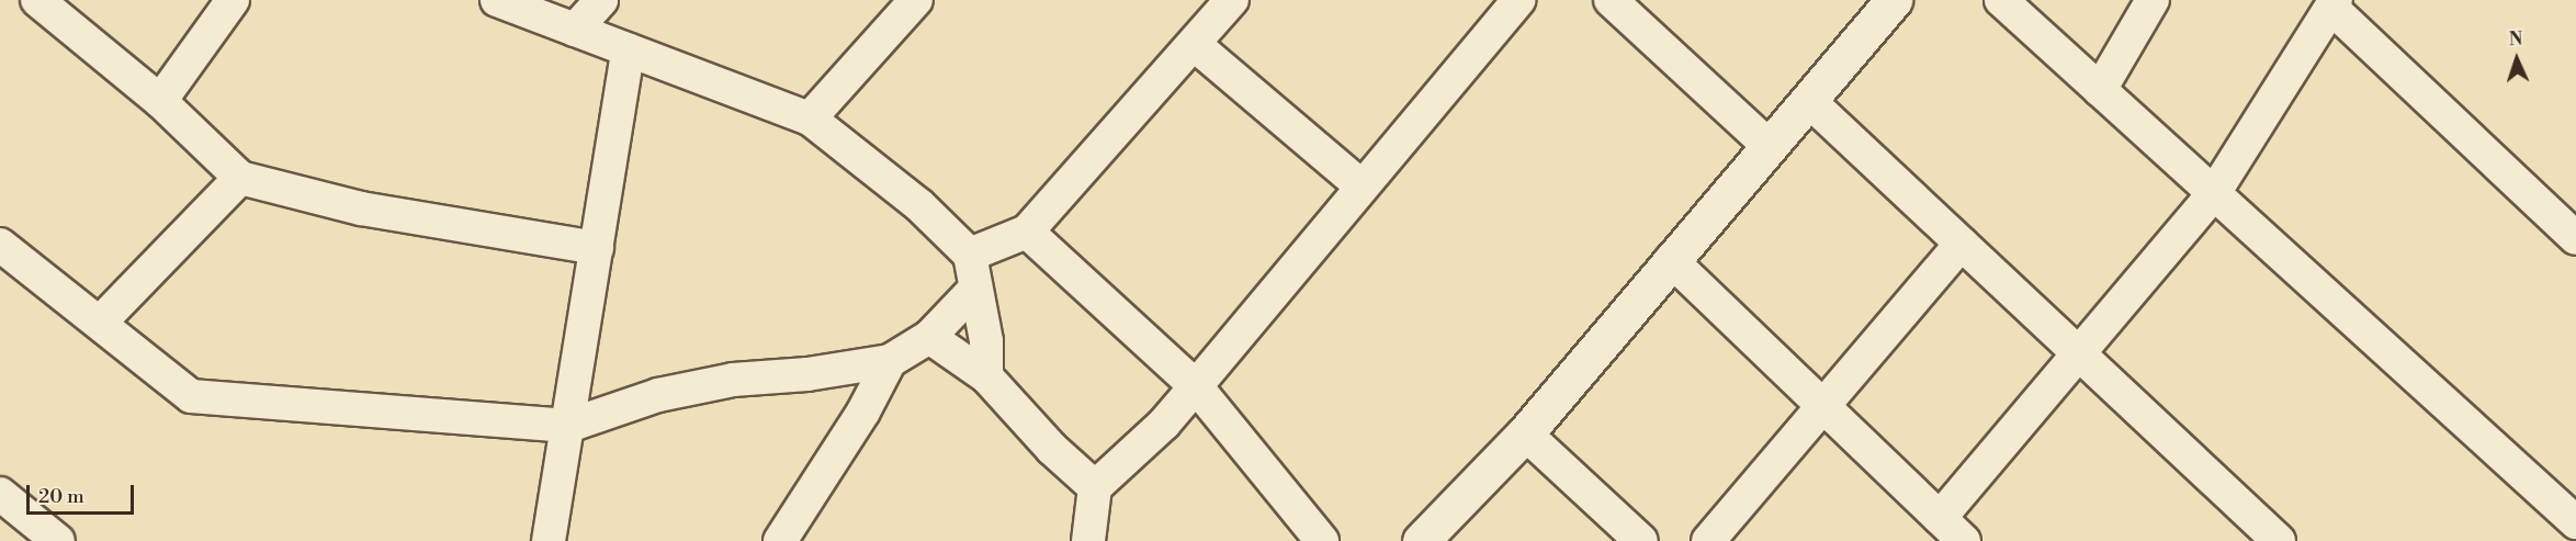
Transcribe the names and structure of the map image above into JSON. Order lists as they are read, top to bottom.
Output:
{
  "scale_bar": "20 m",
  "north": "top"
}
